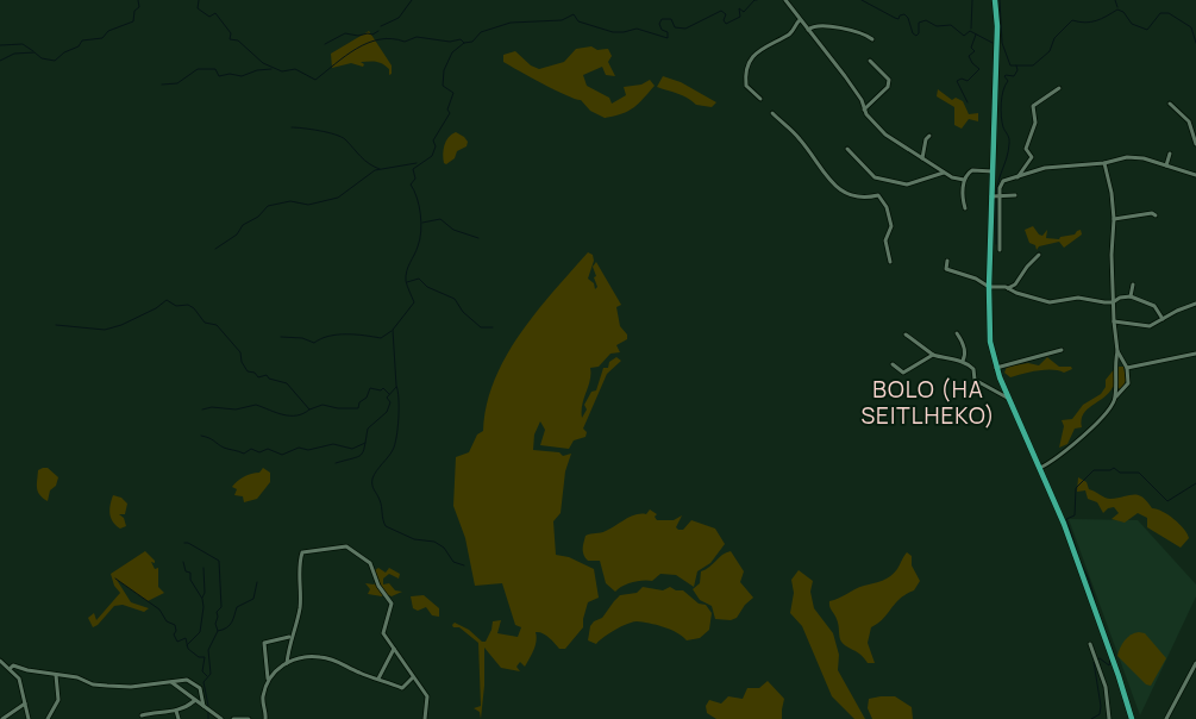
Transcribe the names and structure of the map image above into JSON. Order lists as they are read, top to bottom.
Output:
{
  "districts": ["BOLO (HA SEITLHEKO)"]
}
